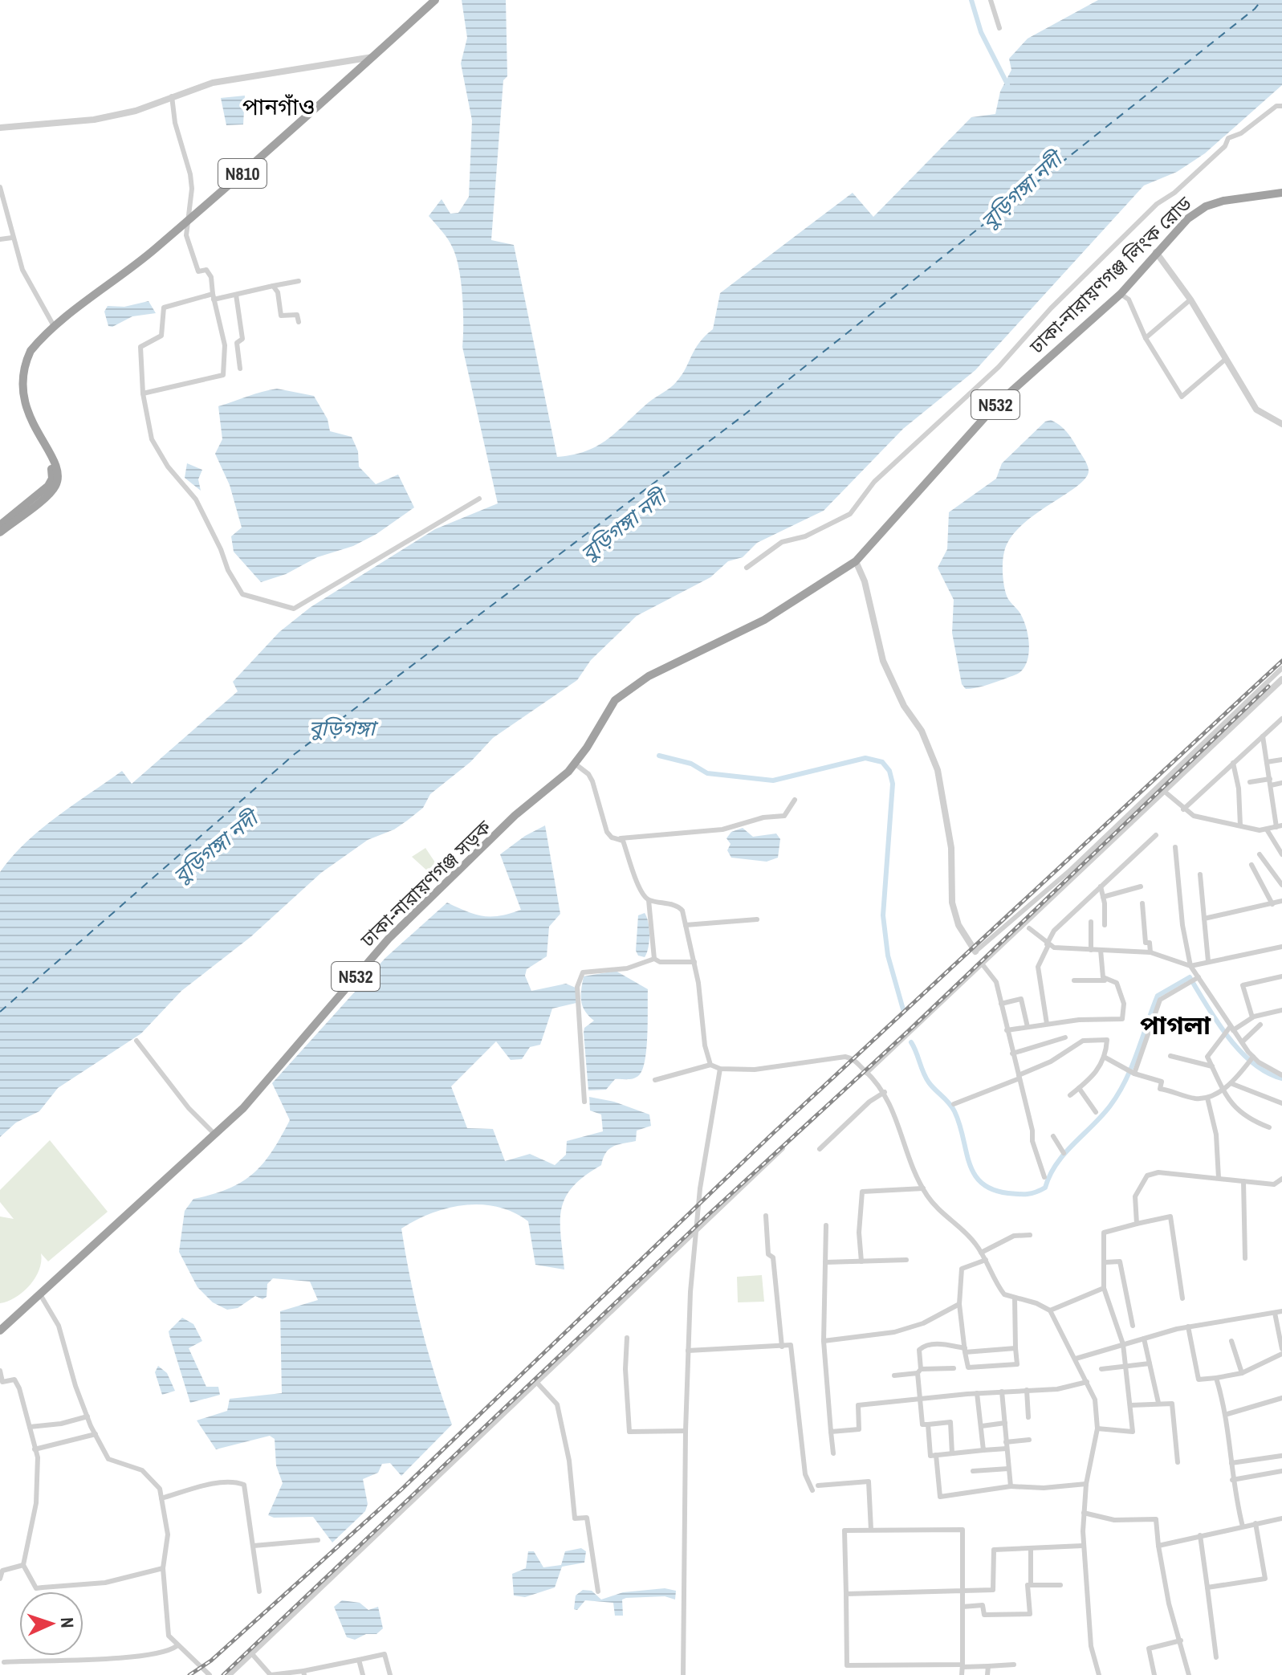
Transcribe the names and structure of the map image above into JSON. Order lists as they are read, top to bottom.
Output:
{
  "streets": {
    "highway": [
      "N810",
      "ঢাকা-নারায়ণগঞ্জ লিংক রোড",
      "N532",
      "ঢাকা-নারায়ণগঞ্জ সড়ক"
    ]
  },
  "crossings": [
    ["ঢাকা-নারায়ণগঞ্জ লিংক রোড", "ঢাকা-নারায়ণগঞ্জ সড়ক"]
  ],
  "districts": ["পানগাঁও", "পাগলা"],
  "water": ["বুড়িগঙ্গা নদী", "বুড়িগঙ্গা"],
  "north": "right"
}
